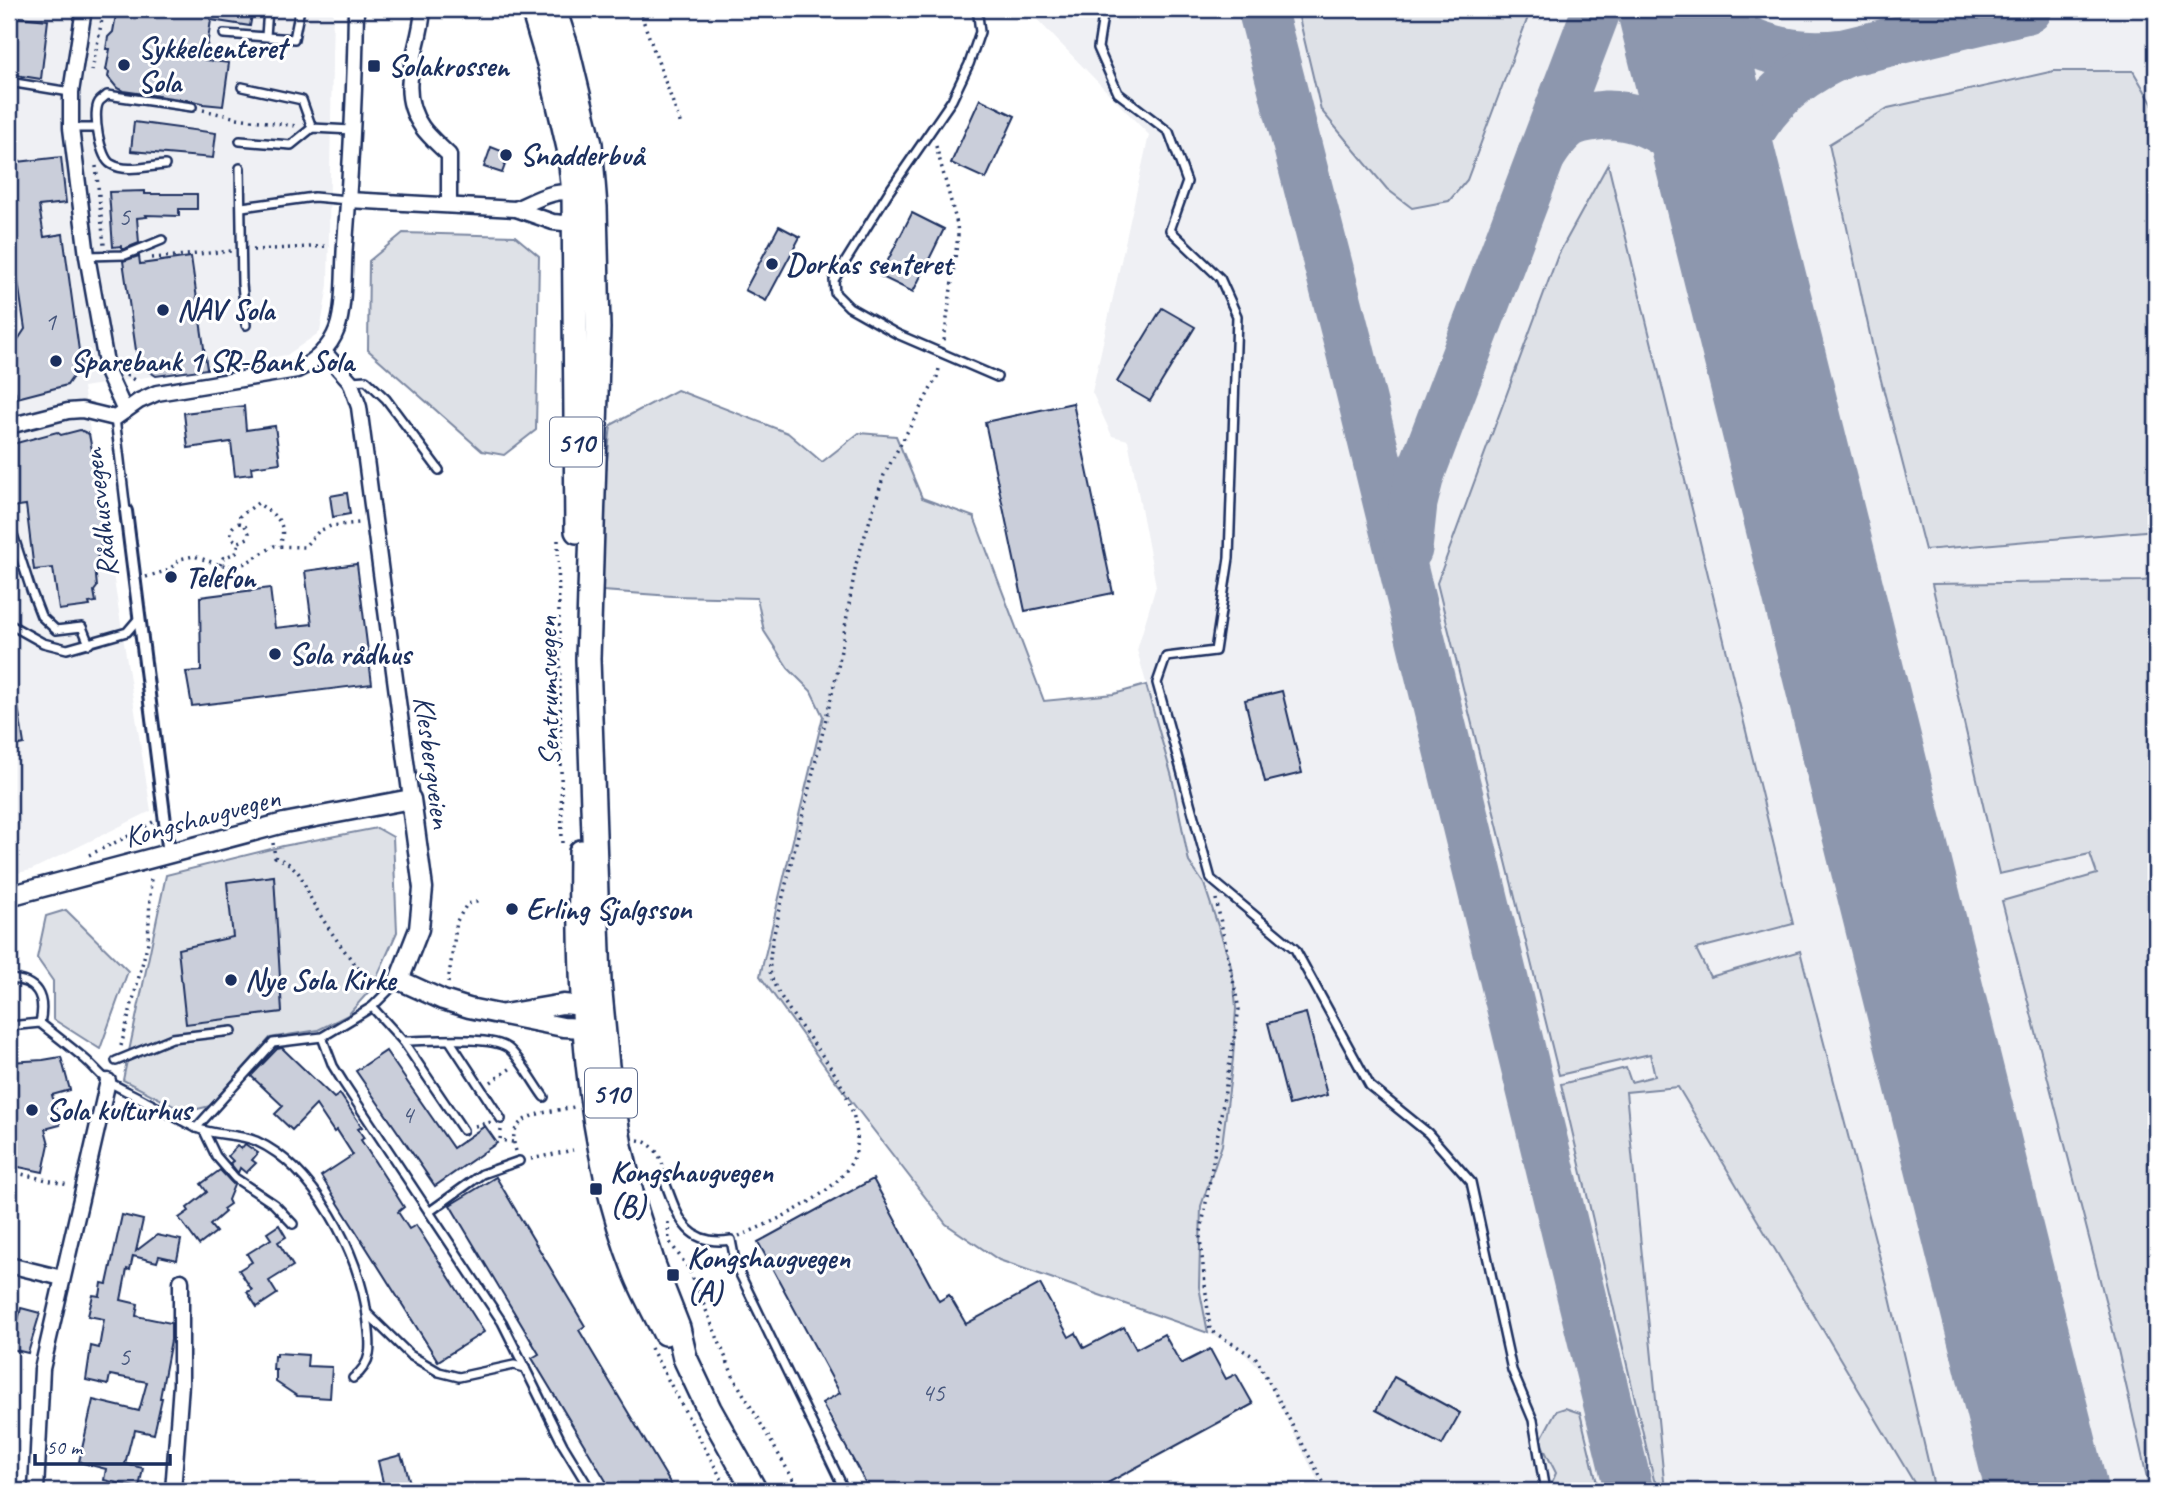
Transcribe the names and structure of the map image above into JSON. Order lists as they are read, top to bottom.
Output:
{
  "streets": {
    "main road": ["510", "Sentrumsvegen"],
    "street": ["Rådhusvegen", "Klesbergveien", "Kongshaugvegen"]
  },
  "crossings": [
    ["Rådhusvegen", "Klesbergveien"],
    ["Rådhusvegen", "Kongshaugvegen"],
    ["Klesbergveien", "Kongshaugvegen"]
  ],
  "places": {
    "other": [
      "Sykkelcenteret Sola",
      "Snadderbuå",
      "Dorkas senteret",
      "NAV Sola",
      "Sparebank 1 SR-Bank Sola",
      "Telefon",
      "Sola rådhus",
      "Erling Sjalgsson",
      "Nye Sola Kirke",
      "Sola kulturhus"
    ],
    "transit": ["Solakrossen", "Kongshaugvegen (B)", "Kongshaugvegen (A)"]
  },
  "house_numbers": [
    "5",
    "1",
    "4",
    "5",
    "45"
  ],
  "scale_bar": "50 m"
}
